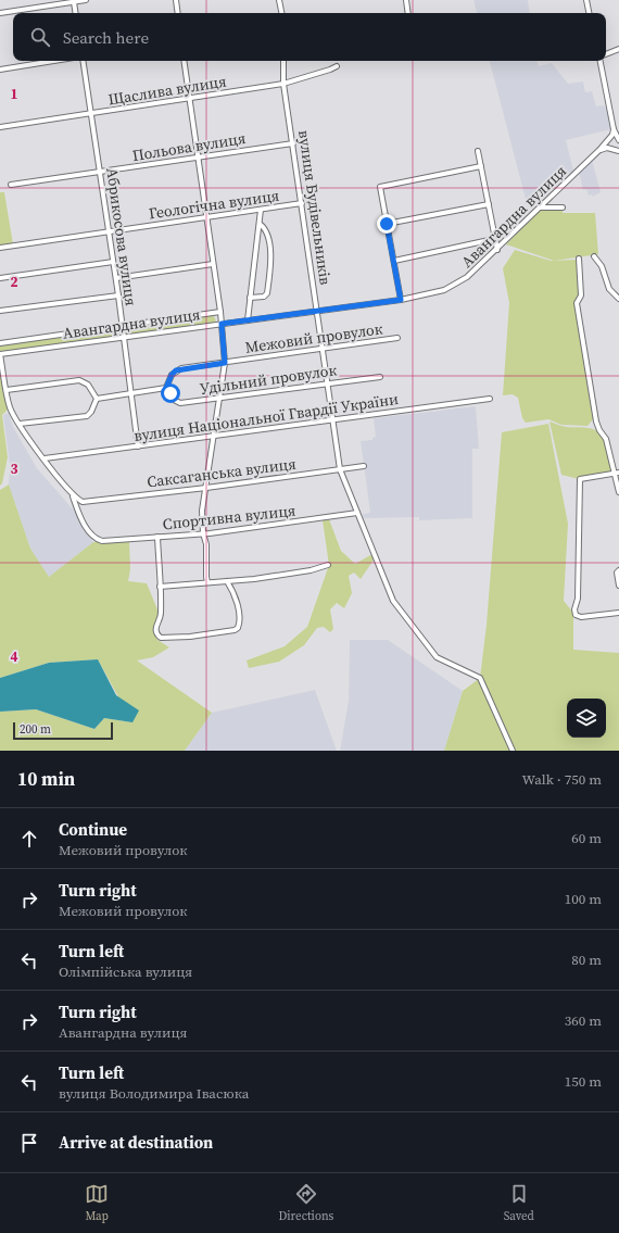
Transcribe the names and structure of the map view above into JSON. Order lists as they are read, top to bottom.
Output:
{
  "streets": {
    "street": [
      "Щаслива вулиця",
      "Польова вулиця",
      "Геологічна вулиця",
      "вулиця Будівельників",
      "Авангардна вулиця",
      "Абрикосова вулиця",
      "Межовий провулок",
      "Удільний провулок",
      "вулиця Національної Гвардії України",
      "Саксаганська вулиця",
      "Спортивна вулиця"
    ]
  },
  "crossings": [
    ["Щаслива вулиця", "вулиця Будівельників"],
    ["Щаслива вулиця", "Абрикосова вулиця"],
    ["Польова вулиця", "вулиця Будівельників"],
    ["Польова вулиця", "Абрикосова вулиця"],
    ["Геологічна вулиця", "вулиця Будівельників"],
    ["Геологічна вулиця", "Абрикосова вулиця"],
    ["вулиця Будівельників", "Авангардна вулиця"],
    ["вулиця Будівельників", "Межовий провулок"],
    ["вулиця Будівельників", "Удільний провулок"],
    ["вулиця Будівельників", "вулиця Національної Гвардії України"],
    ["вулиця Будівельників", "Саксаганська вулиця"],
    ["вулиця Будівельників", "Спортивна вулиця"],
    ["Авангардна вулиця", "Абрикосова вулиця"],
    ["Абрикосова вулиця", "вулиця Національної Гвардії України"],
    ["Межовий провулок", "Удільний провулок"],
    ["Саксаганська вулиця", "Спортивна вулиця"]
  ],
  "scale_bar": "200 m",
  "page": {
    "search": "Search here",
    "scale": "200 m",
    "heading": ["10 min", "Walk · 750 m"],
    "list": [
      ["Continue", "Межовий провулок", "60 m"],
      ["Turn right", "Межовий провулок", "100 m"],
      ["Turn left", "Олімпійська вулиця", "80 m"],
      ["Turn right", "Авангардна вулиця", "360 m"],
      ["Turn left", "вулиця Володимира Івасюка", "150 m"],
      "Arrive at destination"
    ],
    "nav": ["Map", "Directions", "Saved"]
  },
  "grid": {
    "rows": [
      "1",
      "2",
      "3",
      "4"
    ]
  }
}
